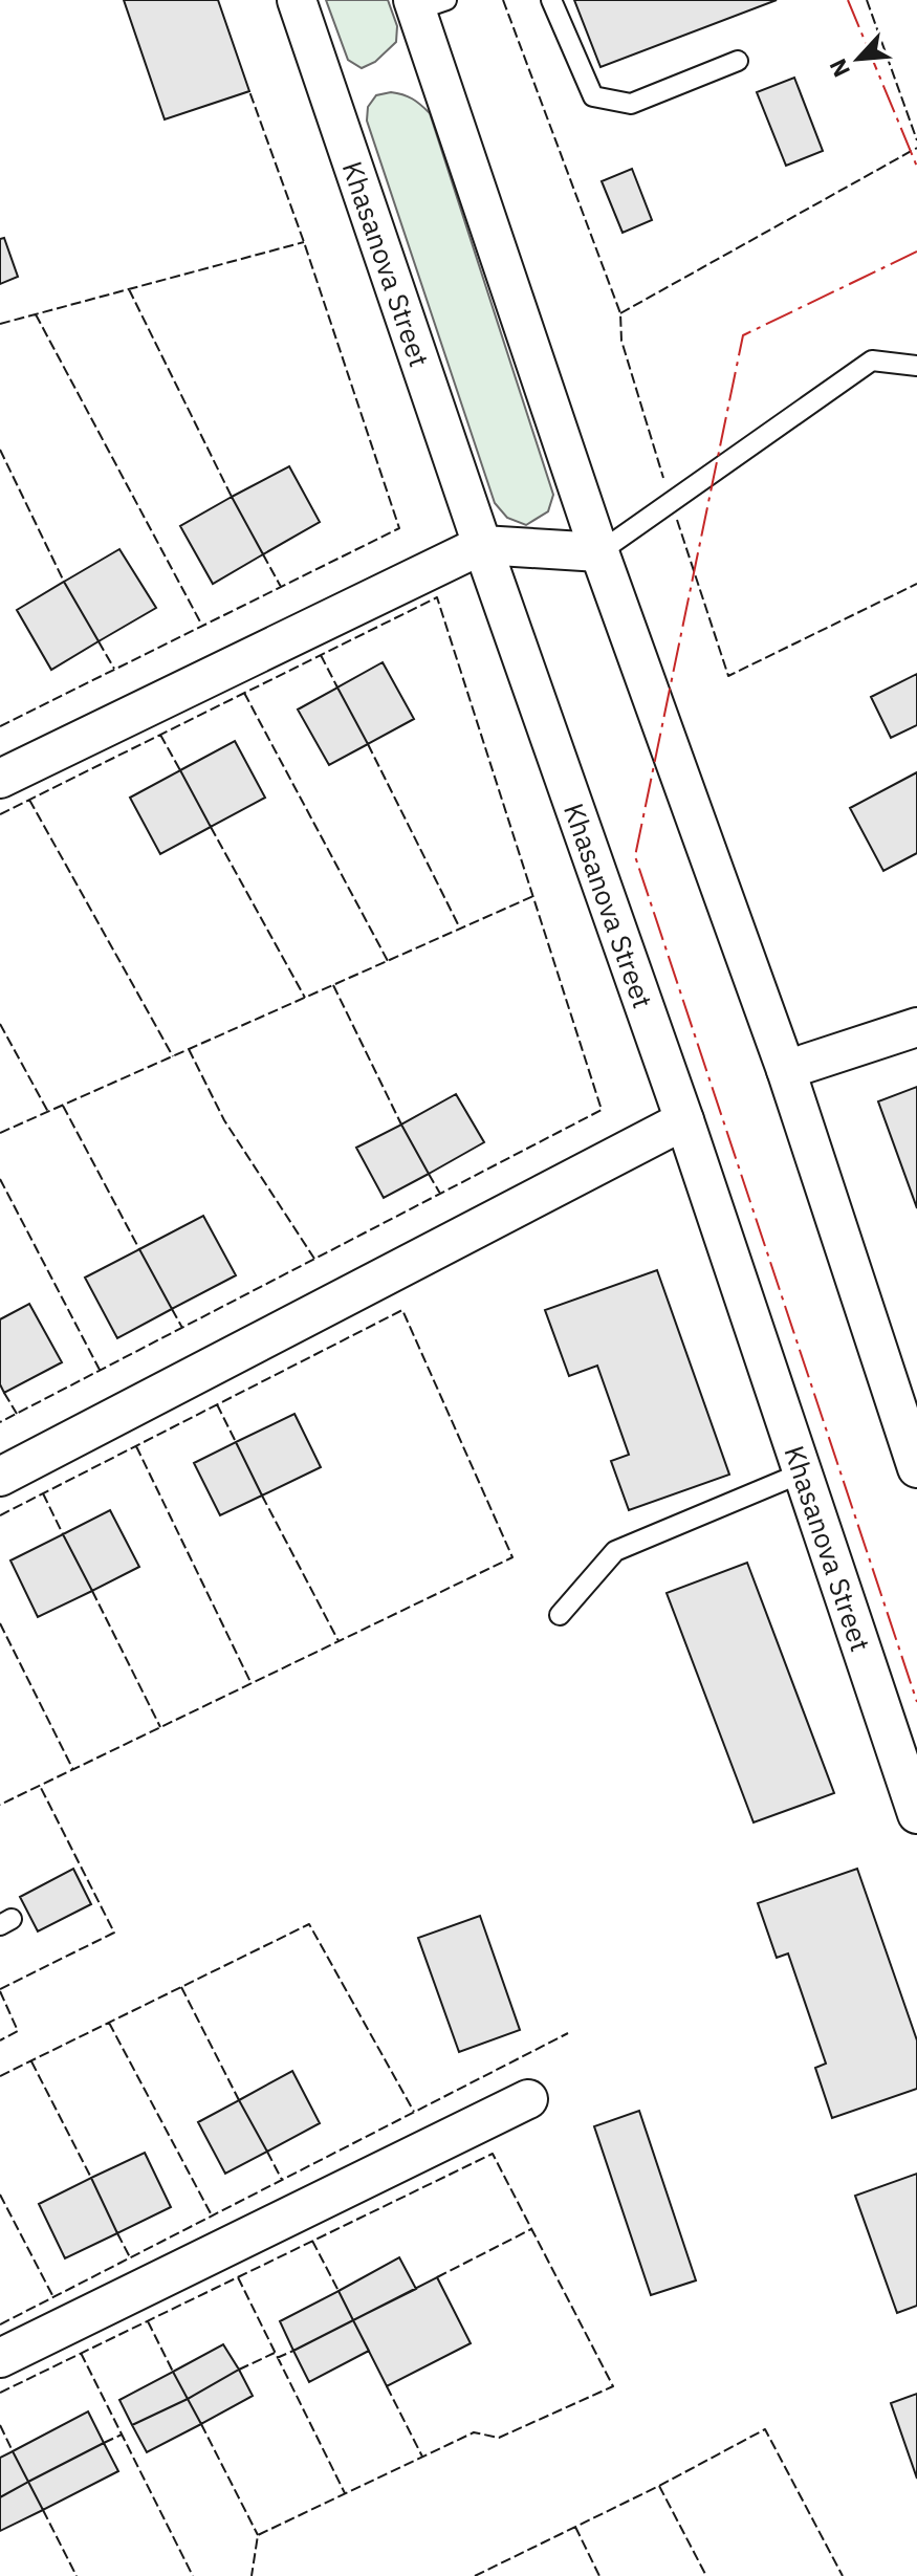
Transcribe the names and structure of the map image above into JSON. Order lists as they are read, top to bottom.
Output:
{
  "streets": {
    "street": ["Khasanova Street"]
  },
  "north": "bottom left"
}
